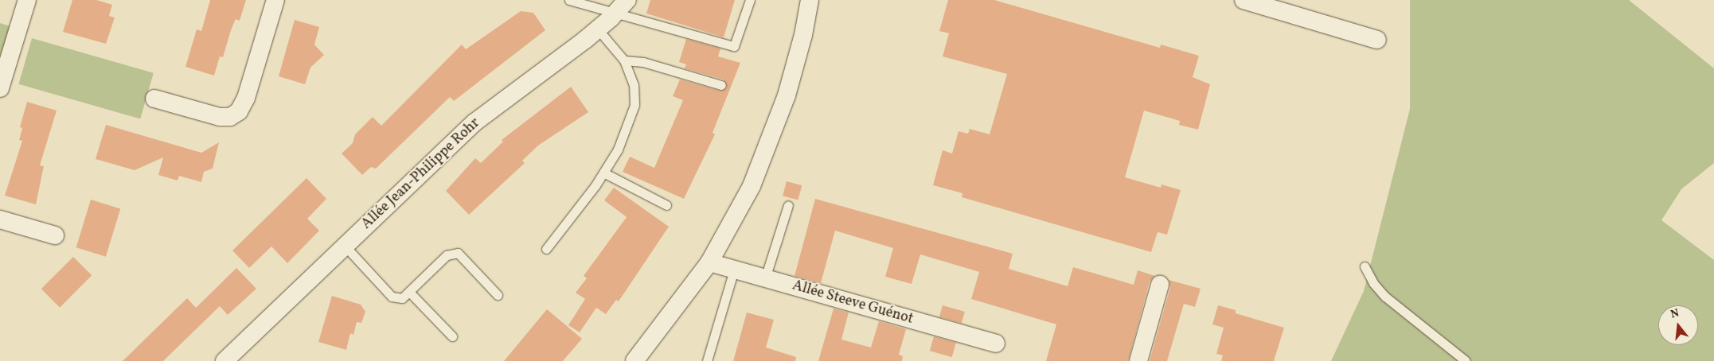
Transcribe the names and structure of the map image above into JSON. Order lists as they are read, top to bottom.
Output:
{
  "streets": {
    "street": ["Allée Jean-Philippe Rohr", "Allée Steeve Guénot"]
  },
  "north": "top"
}
